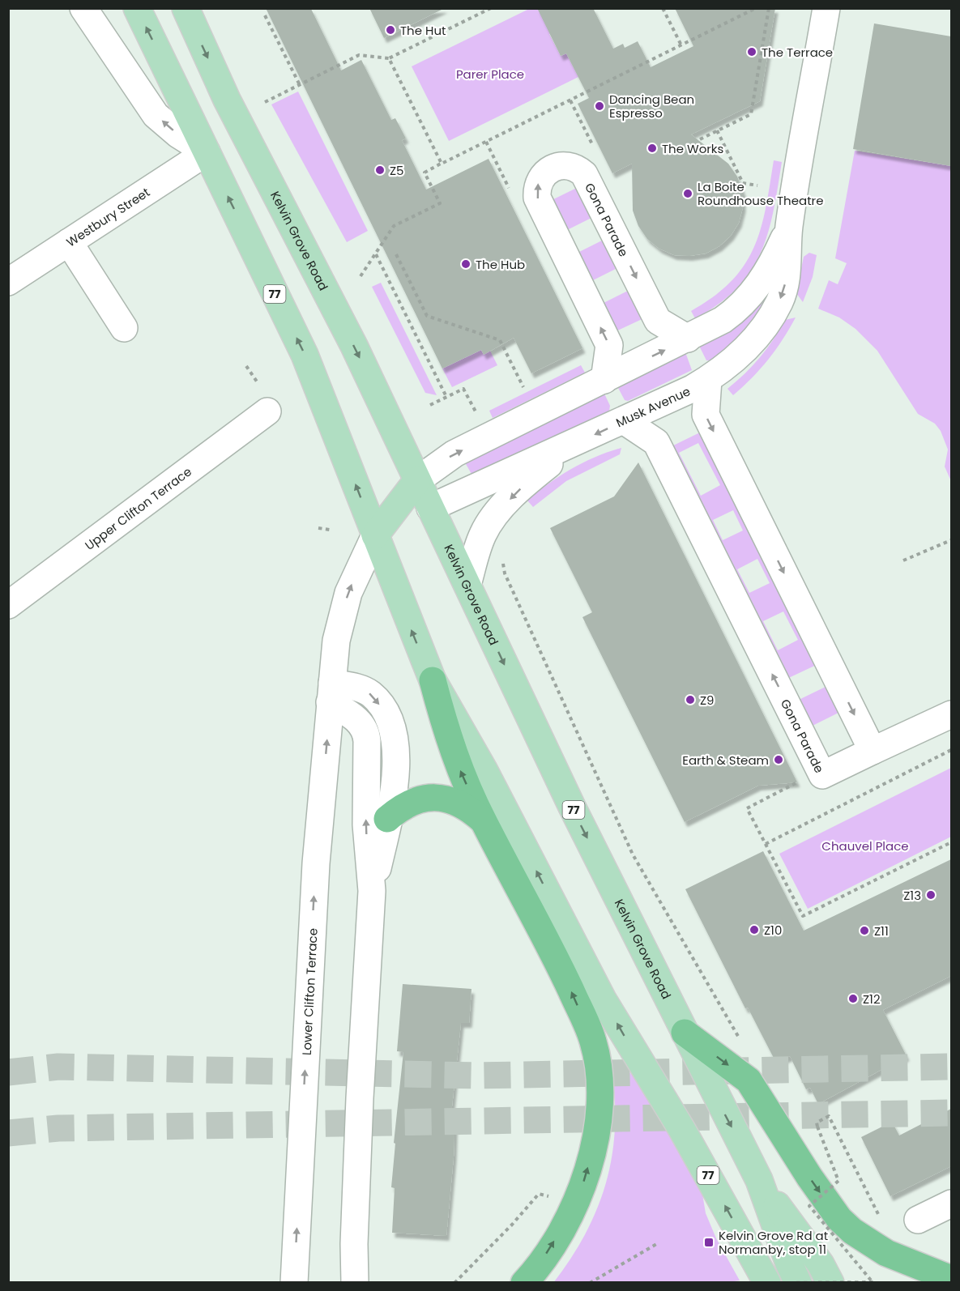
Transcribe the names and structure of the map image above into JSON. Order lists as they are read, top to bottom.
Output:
{
  "streets": {
    "main road": ["Kelvin Grove Road", "77"],
    "street": [
      "Westbury Street",
      "Gona Parade",
      "Musk Avenue",
      "Upper Clifton Terrace",
      "Lower Clifton Terrace"
    ]
  },
  "crossings": [
    ["Westbury Street", "77"],
    ["Gona Parade", "Musk Avenue"],
    ["Kelvin Grove Road", "Musk Avenue"],
    ["77", "Lower Clifton Terrace"]
  ],
  "parks": ["Parer Place", "Chauvel Place"],
  "places": {
    "other": [
      "The Hut",
      "The Terrace",
      "Dancing Bean Espresso",
      "The Works",
      "Z5",
      "La Boite Roundhouse Theatre",
      "The Hub",
      "Z9",
      "Earth & Steam",
      "Z13",
      "Z10",
      "Z11",
      "Z12"
    ],
    "transit": ["Kelvin Grove Rd at Normanby, stop 11"]
  }
}
